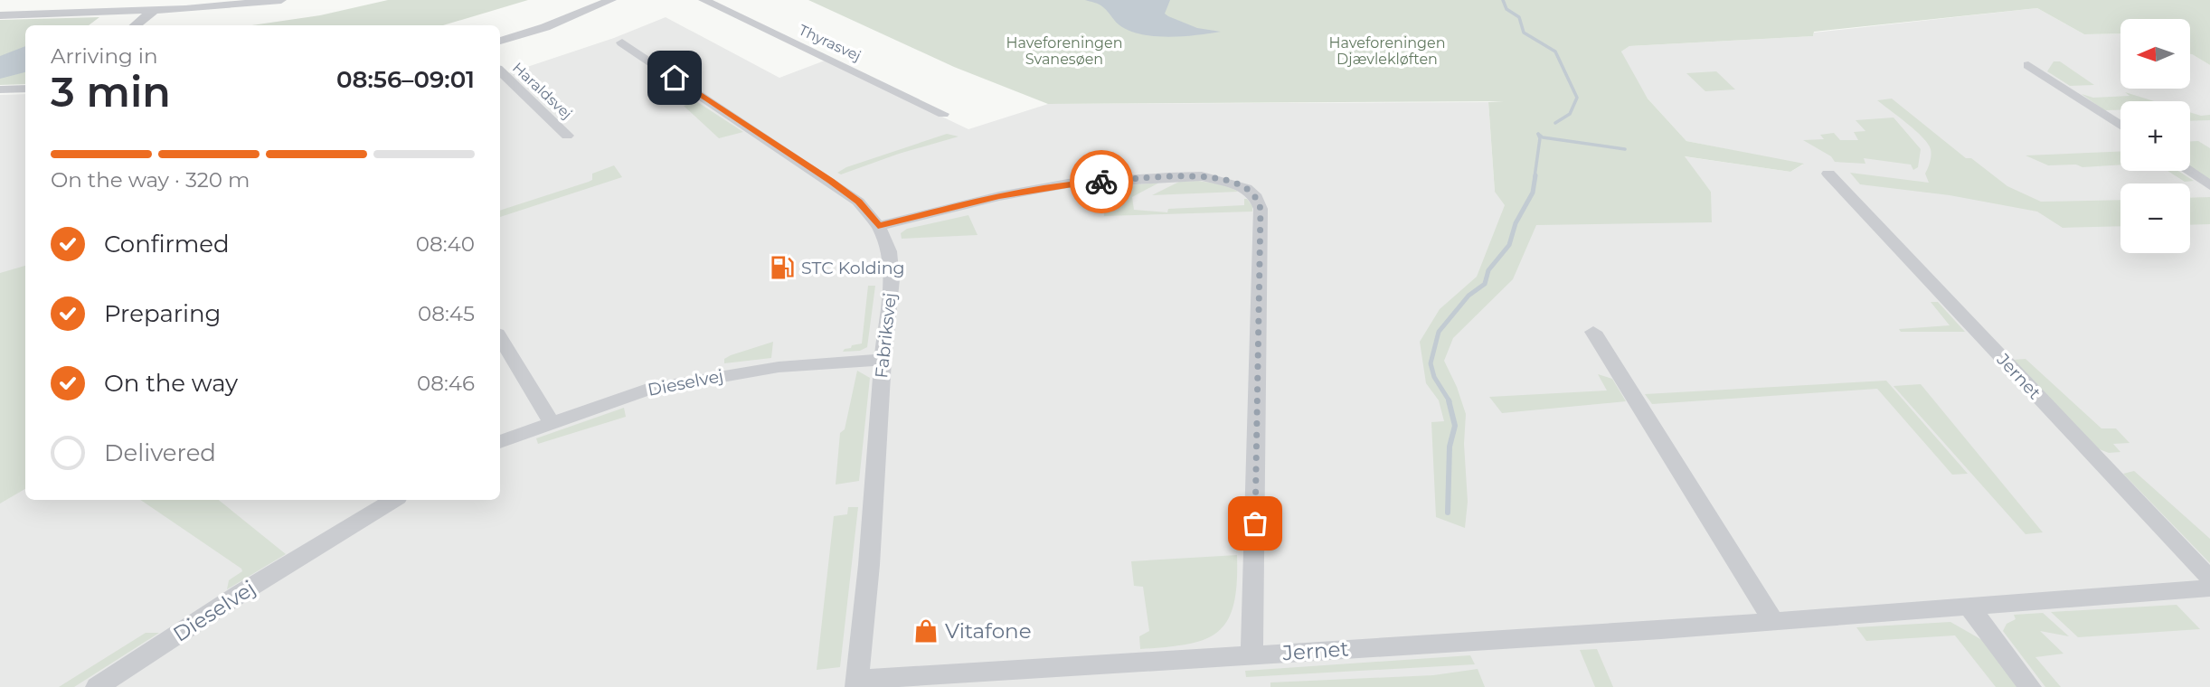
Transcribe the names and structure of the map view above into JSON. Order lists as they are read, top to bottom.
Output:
{
  "streets": {
    "street": [
      "Thyrasvej",
      "Haraldsvej",
      "Fabriksvej",
      "Jernet",
      "Dieselvej"
    ]
  },
  "crossings": [
    ["Fabriksvej", "Jernet"],
    ["Fabriksvej", "Dieselvej"]
  ],
  "parks": ["Haveforeningen Svanesøen", "Haveforeningen Djævlekløften"],
  "places": {
    "fuel station": ["STC Kolding"],
    "shop": ["Vitafone"]
  },
  "north": "left",
  "page": {
    "map_buttons": ["+", "−"],
    "heading": ["3 min", "Arriving in", "08:56–09:01"],
    "bar": "On the way · 320 m",
    "list": [
      ["Confirmed", "08:40"],
      ["Preparing", "08:45"],
      ["On the way", "08:46"],
      "Delivered"
    ]
  }
}
